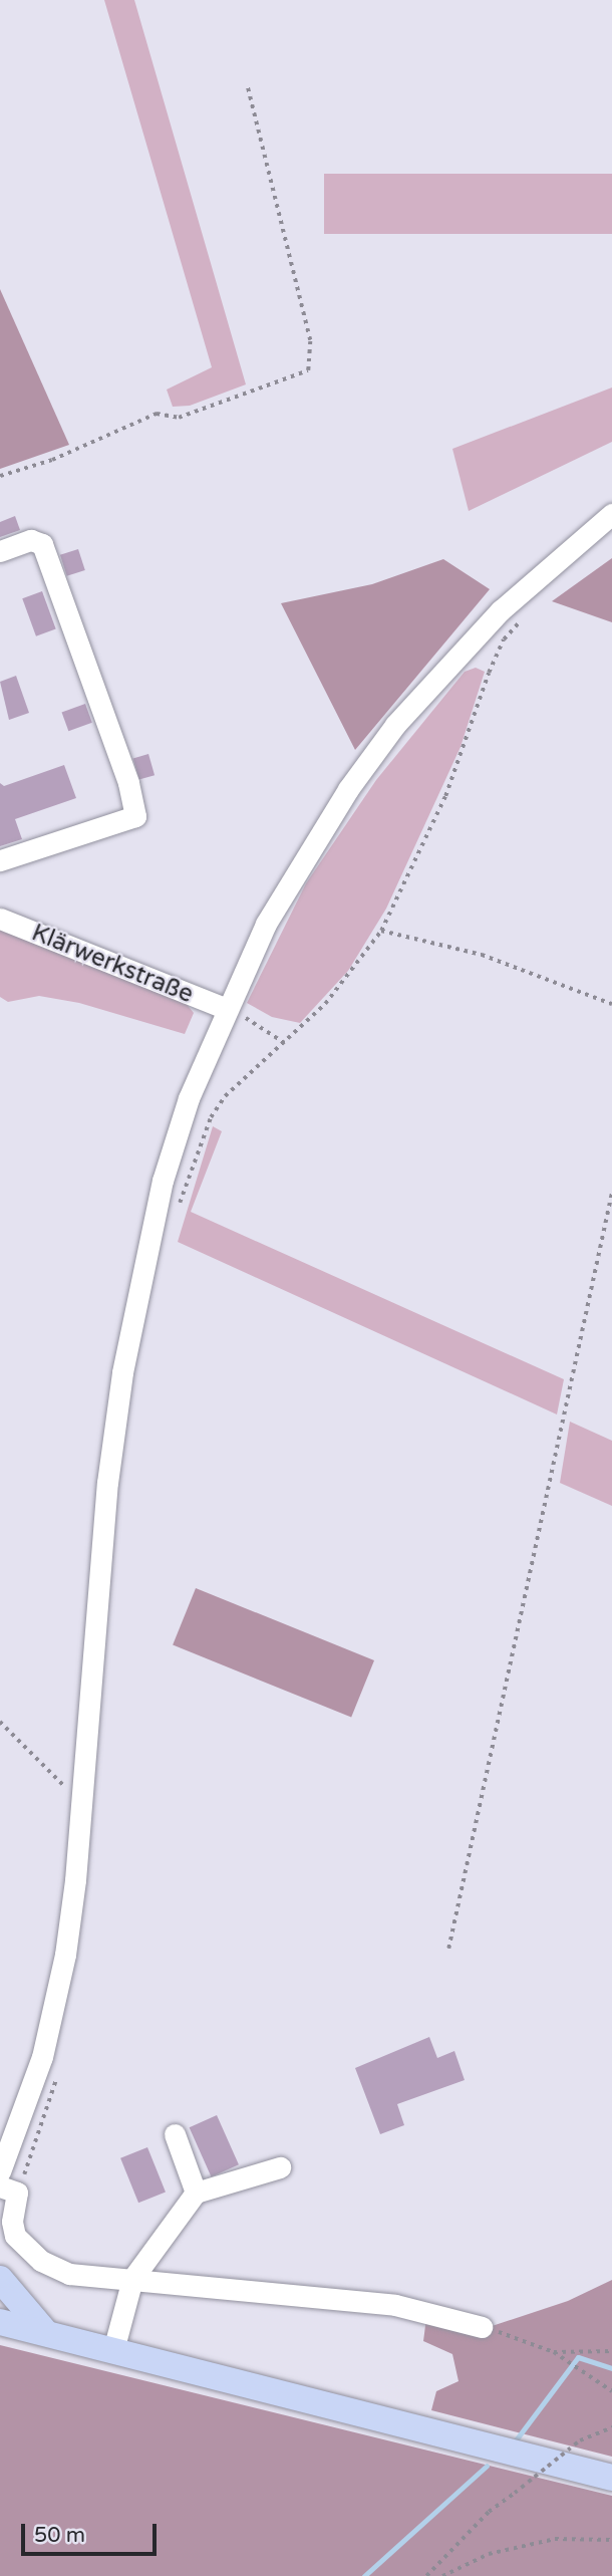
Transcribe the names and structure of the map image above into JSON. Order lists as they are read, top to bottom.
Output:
{
  "streets": {
    "street": ["Klärwerkstraße"]
  },
  "scale_bar": "50 m"
}
